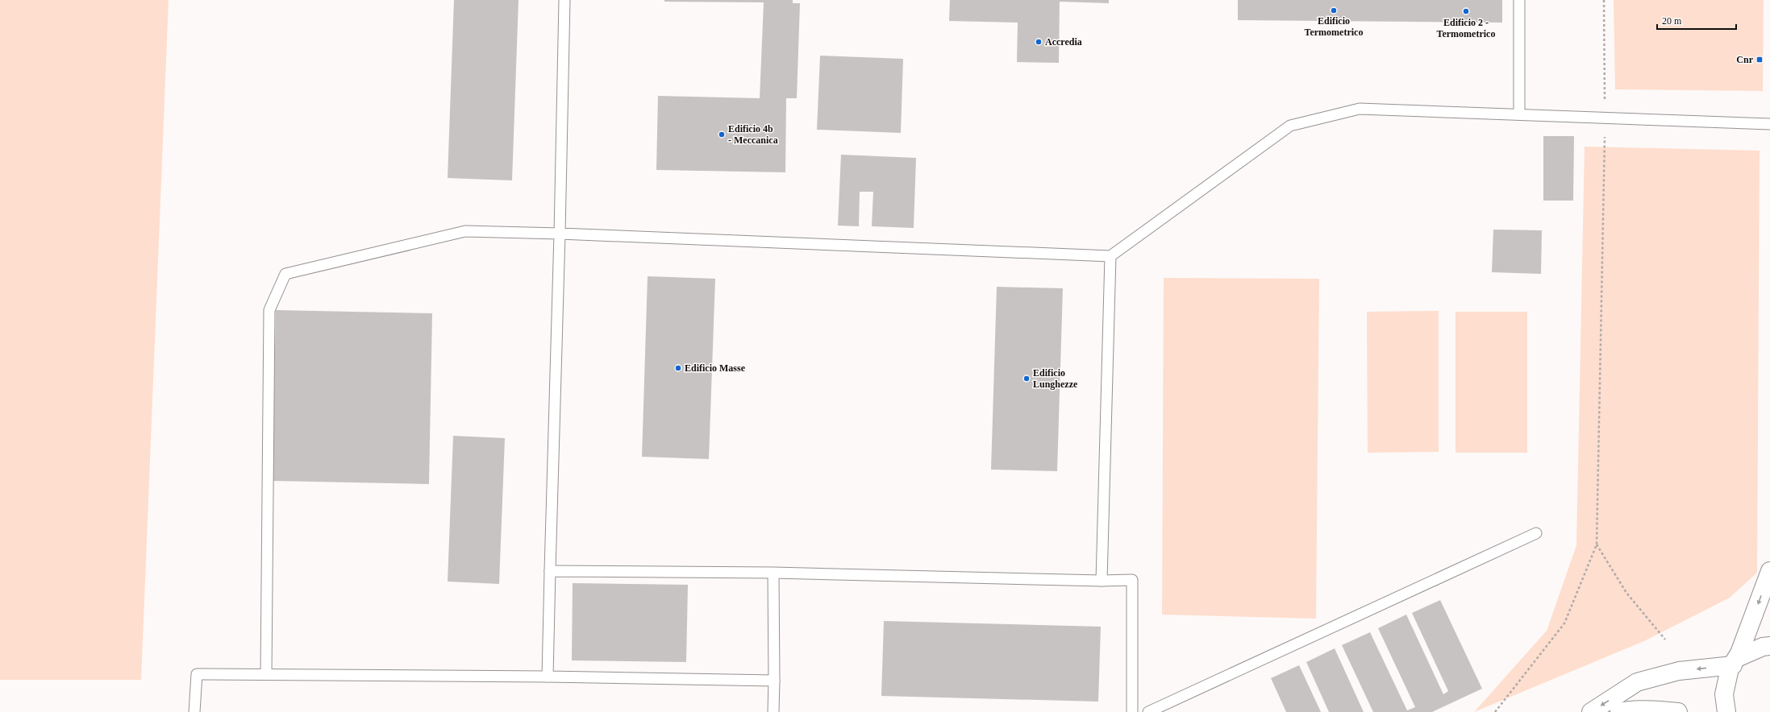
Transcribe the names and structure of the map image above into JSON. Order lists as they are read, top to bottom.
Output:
{
  "places": {
    "other": [
      "Edificio Termometrico",
      "Edificio 2 - Termometrico",
      "Accredia",
      "Edificio 4b - Meccanica",
      "Edificio Masse",
      "Edificio Lunghezze"
    ],
    "transit": ["Cnr"]
  },
  "scale_bar": "20 m"
}
